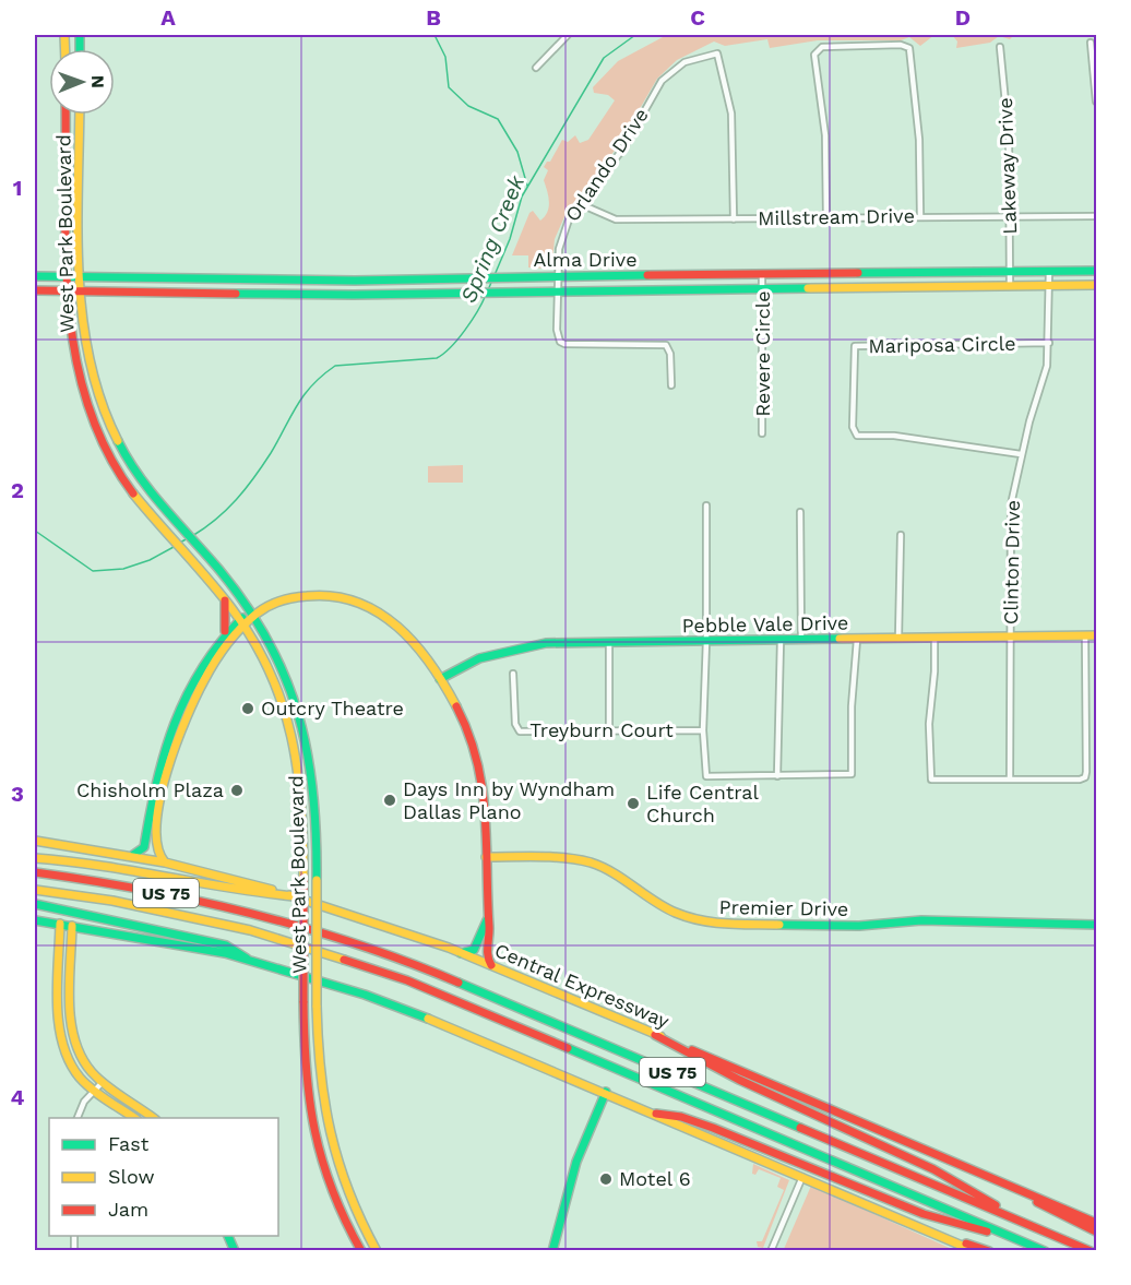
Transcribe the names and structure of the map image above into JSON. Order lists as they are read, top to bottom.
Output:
{
  "streets": {
    "main road": [
      "West Park Boulevard",
      "Alma Drive",
      "Pebble Vale Drive",
      "US 75",
      "Premier Drive",
      "Central Expressway"
    ],
    "street": [
      "Orlando Drive",
      "Lakeway Drive",
      "Millstream Drive",
      "Mariposa Circle",
      "Revere Circle",
      "Clinton Drive",
      "Treyburn Court"
    ]
  },
  "crossings": [
    ["Orlando Drive", "Millstream Drive"],
    ["Orlando Drive", "Alma Drive"],
    ["Lakeway Drive", "Millstream Drive"],
    ["Lakeway Drive", "Alma Drive"],
    ["West Park Boulevard", "Alma Drive"],
    ["Alma Drive", "Revere Circle"],
    ["Alma Drive", "Clinton Drive"],
    ["Mariposa Circle", "Clinton Drive"],
    ["Clinton Drive", "Pebble Vale Drive"]
  ],
  "water": ["Spring Creek"],
  "places": [
    "Outcry Theatre",
    "Chisholm Plaza",
    "Days Inn by Wyndham Dallas Plano",
    "Life Central Church",
    "Motel 6"
  ],
  "legend": ["Fast", "Slow", "Jam"],
  "north": "right",
  "grid": {
    "columns": [
      "A",
      "B",
      "C",
      "D"
    ],
    "rows": [
      "1",
      "2",
      "3",
      "4"
    ]
  }
}
